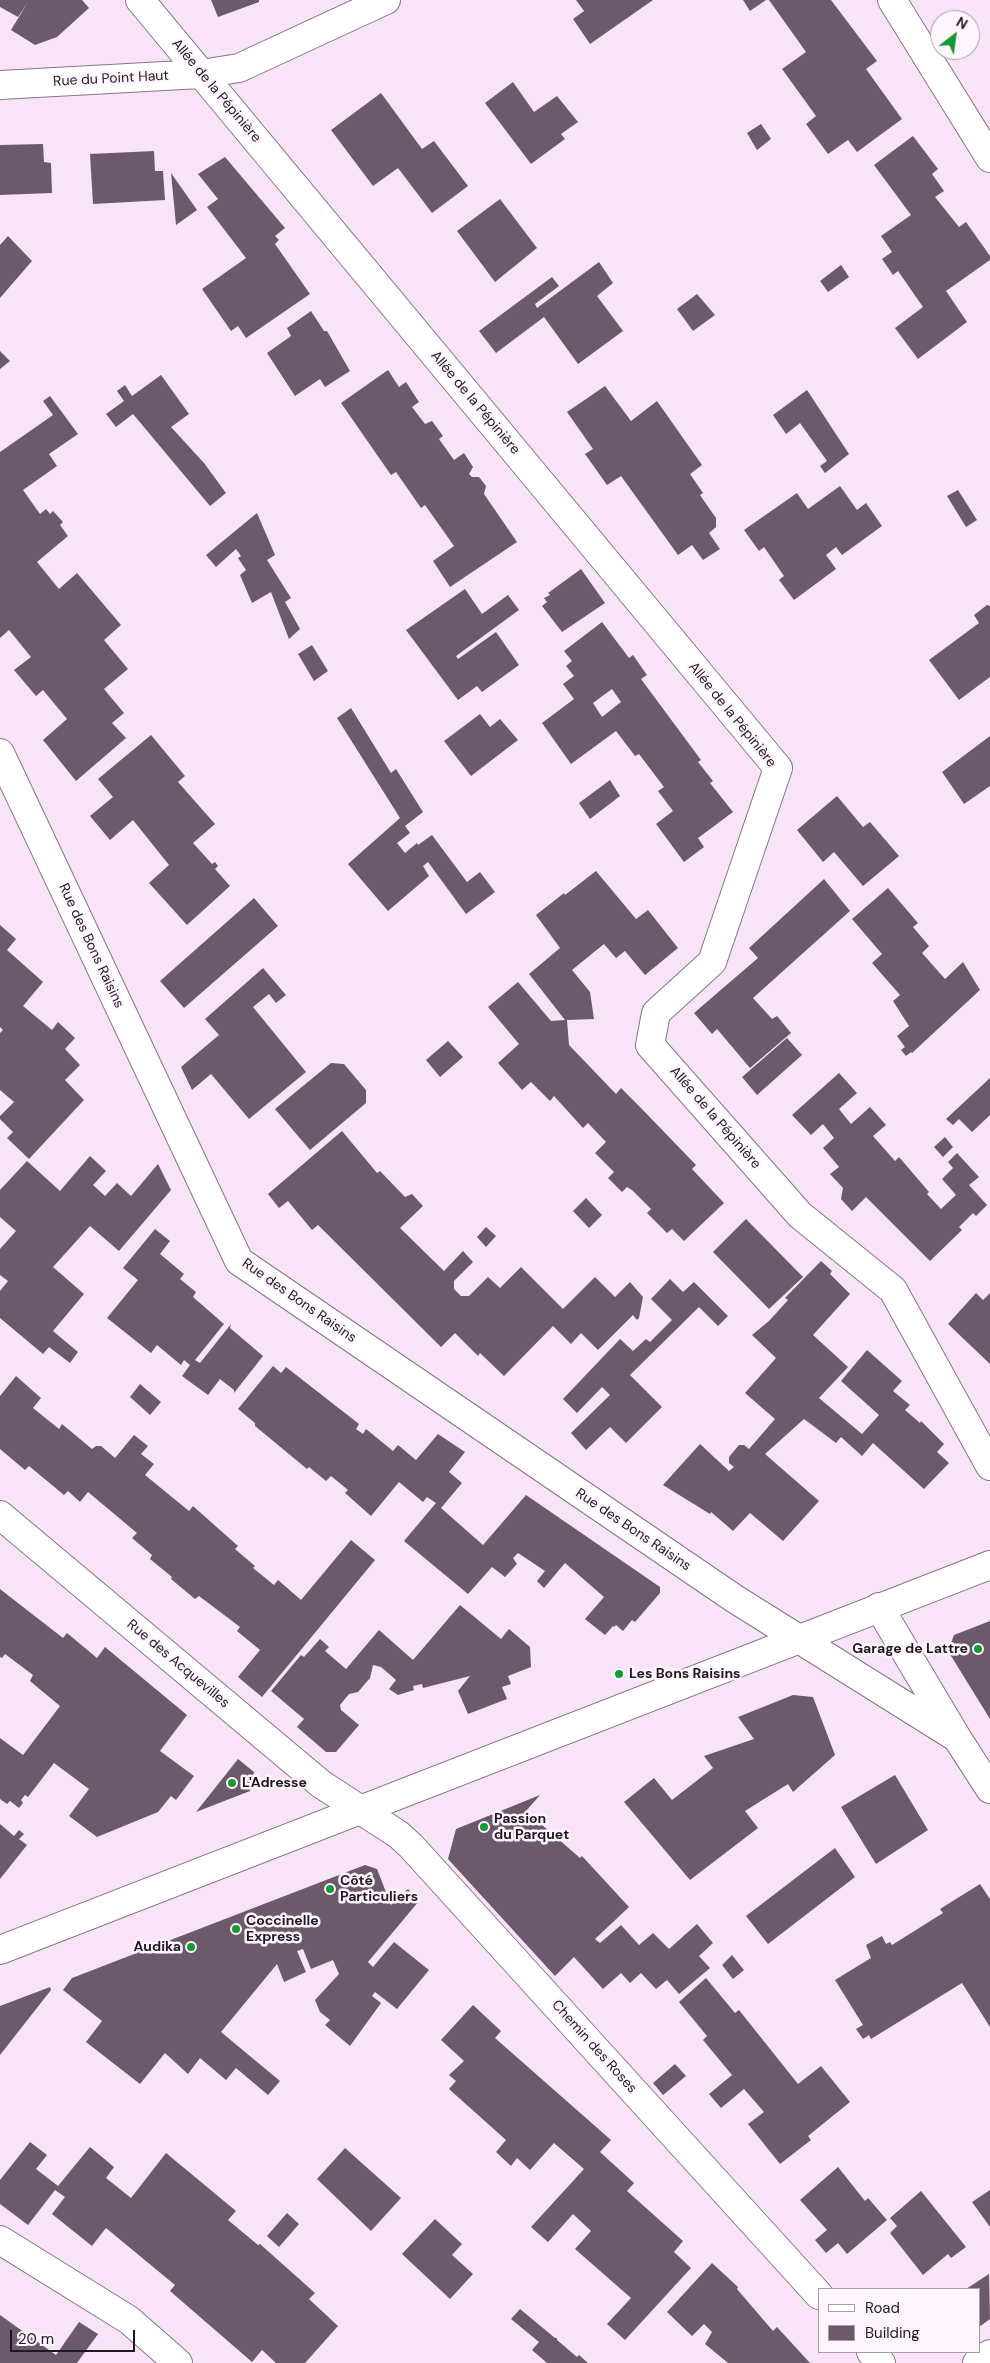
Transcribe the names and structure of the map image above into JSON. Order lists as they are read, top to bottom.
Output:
{
  "streets": {
    "street": [
      "Rue du Point Haut",
      "Allée de la Pépinière",
      "Rue des Bons Raisins",
      "Rue des Acquevilles",
      "Chemin des Roses"
    ]
  },
  "crossings": [
    ["Rue du Point Haut", "Allée de la Pépinière"],
    ["Rue des Acquevilles", "Chemin des Roses"]
  ],
  "places": [
    "Garage de Lattre",
    "Les Bons Raisins",
    "L'Adresse",
    "Passion du Parquet",
    "Côté Particuliers",
    "Coccinelle Express",
    "Audika"
  ],
  "legend": ["Road", "Building"],
  "scale_bar": "20 m",
  "north": "top right"
}
